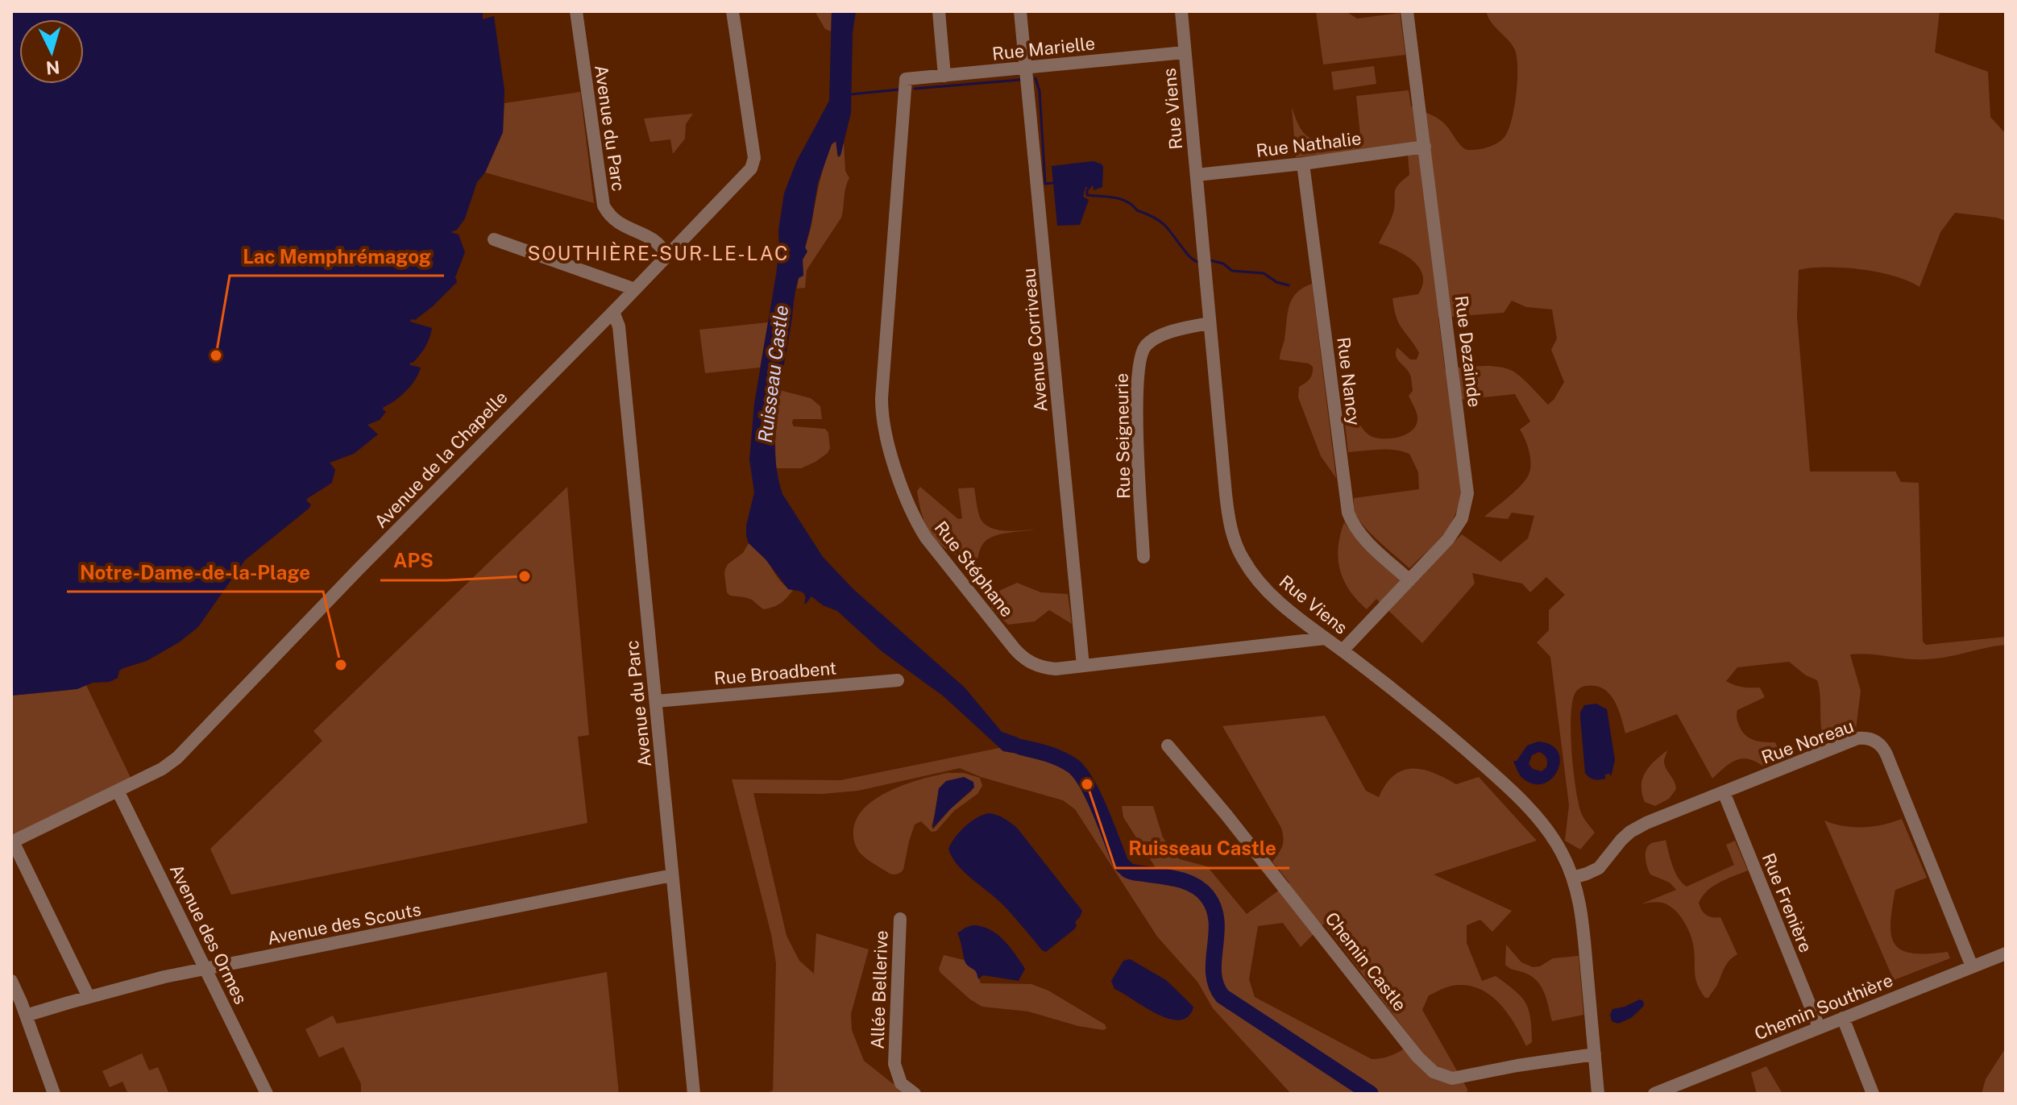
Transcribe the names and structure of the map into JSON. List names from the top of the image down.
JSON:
{
  "streets": {
    "street": [
      "Rue Marielle",
      "Rue Viens",
      "Avenue du Parc",
      "Rue Nathalie",
      "Avenue Corriveau",
      "Rue Dezainde",
      "Rue Nancy",
      "Rue Seigneurie",
      "Avenue de la Chapelle",
      "Rue Stéphane",
      "Rue Broadbent",
      "Rue Noreau",
      "Rue Frenière",
      "Avenue des Scouts",
      "Avenue des Ormes",
      "Chemin Castle",
      "Allée Bellerive",
      "Chemin Southière"
    ]
  },
  "crossings": [
    ["Rue Marielle", "Rue Viens"],
    ["Rue Marielle", "Avenue Corriveau"],
    ["Rue Marielle", "Rue Stéphane"],
    ["Rue Viens", "Rue Nathalie"],
    ["Rue Viens", "Rue Dezainde"],
    ["Rue Viens", "Rue Seigneurie"],
    ["Rue Viens", "Rue Stéphane"],
    ["Rue Viens", "Rue Noreau"],
    ["Rue Viens", "Chemin Castle"],
    ["Avenue du Parc", "Avenue de la Chapelle"],
    ["Avenue du Parc", "Rue Broadbent"],
    ["Avenue du Parc", "Avenue des Scouts"],
    ["Rue Nathalie", "Rue Dezainde"],
    ["Rue Nathalie", "Rue Nancy"],
    ["Avenue Corriveau", "Rue Stéphane"],
    ["Rue Dezainde", "Rue Nancy"],
    ["Avenue de la Chapelle", "Avenue des Ormes"],
    ["Rue Noreau", "Rue Frenière"],
    ["Rue Noreau", "Chemin Southière"],
    ["Rue Frenière", "Chemin Southière"],
    ["Avenue des Scouts", "Avenue des Ormes"]
  ],
  "districts": ["SOUTHIÈRE-SUR-LE-LAC"],
  "water": ["Ruisseau Castle"],
  "places": [
    "Lac Memphrémagog",
    "APS",
    "Notre-Dame-de-la-Plage",
    "Ruisseau Castle"
  ],
  "north": "bottom"
}
